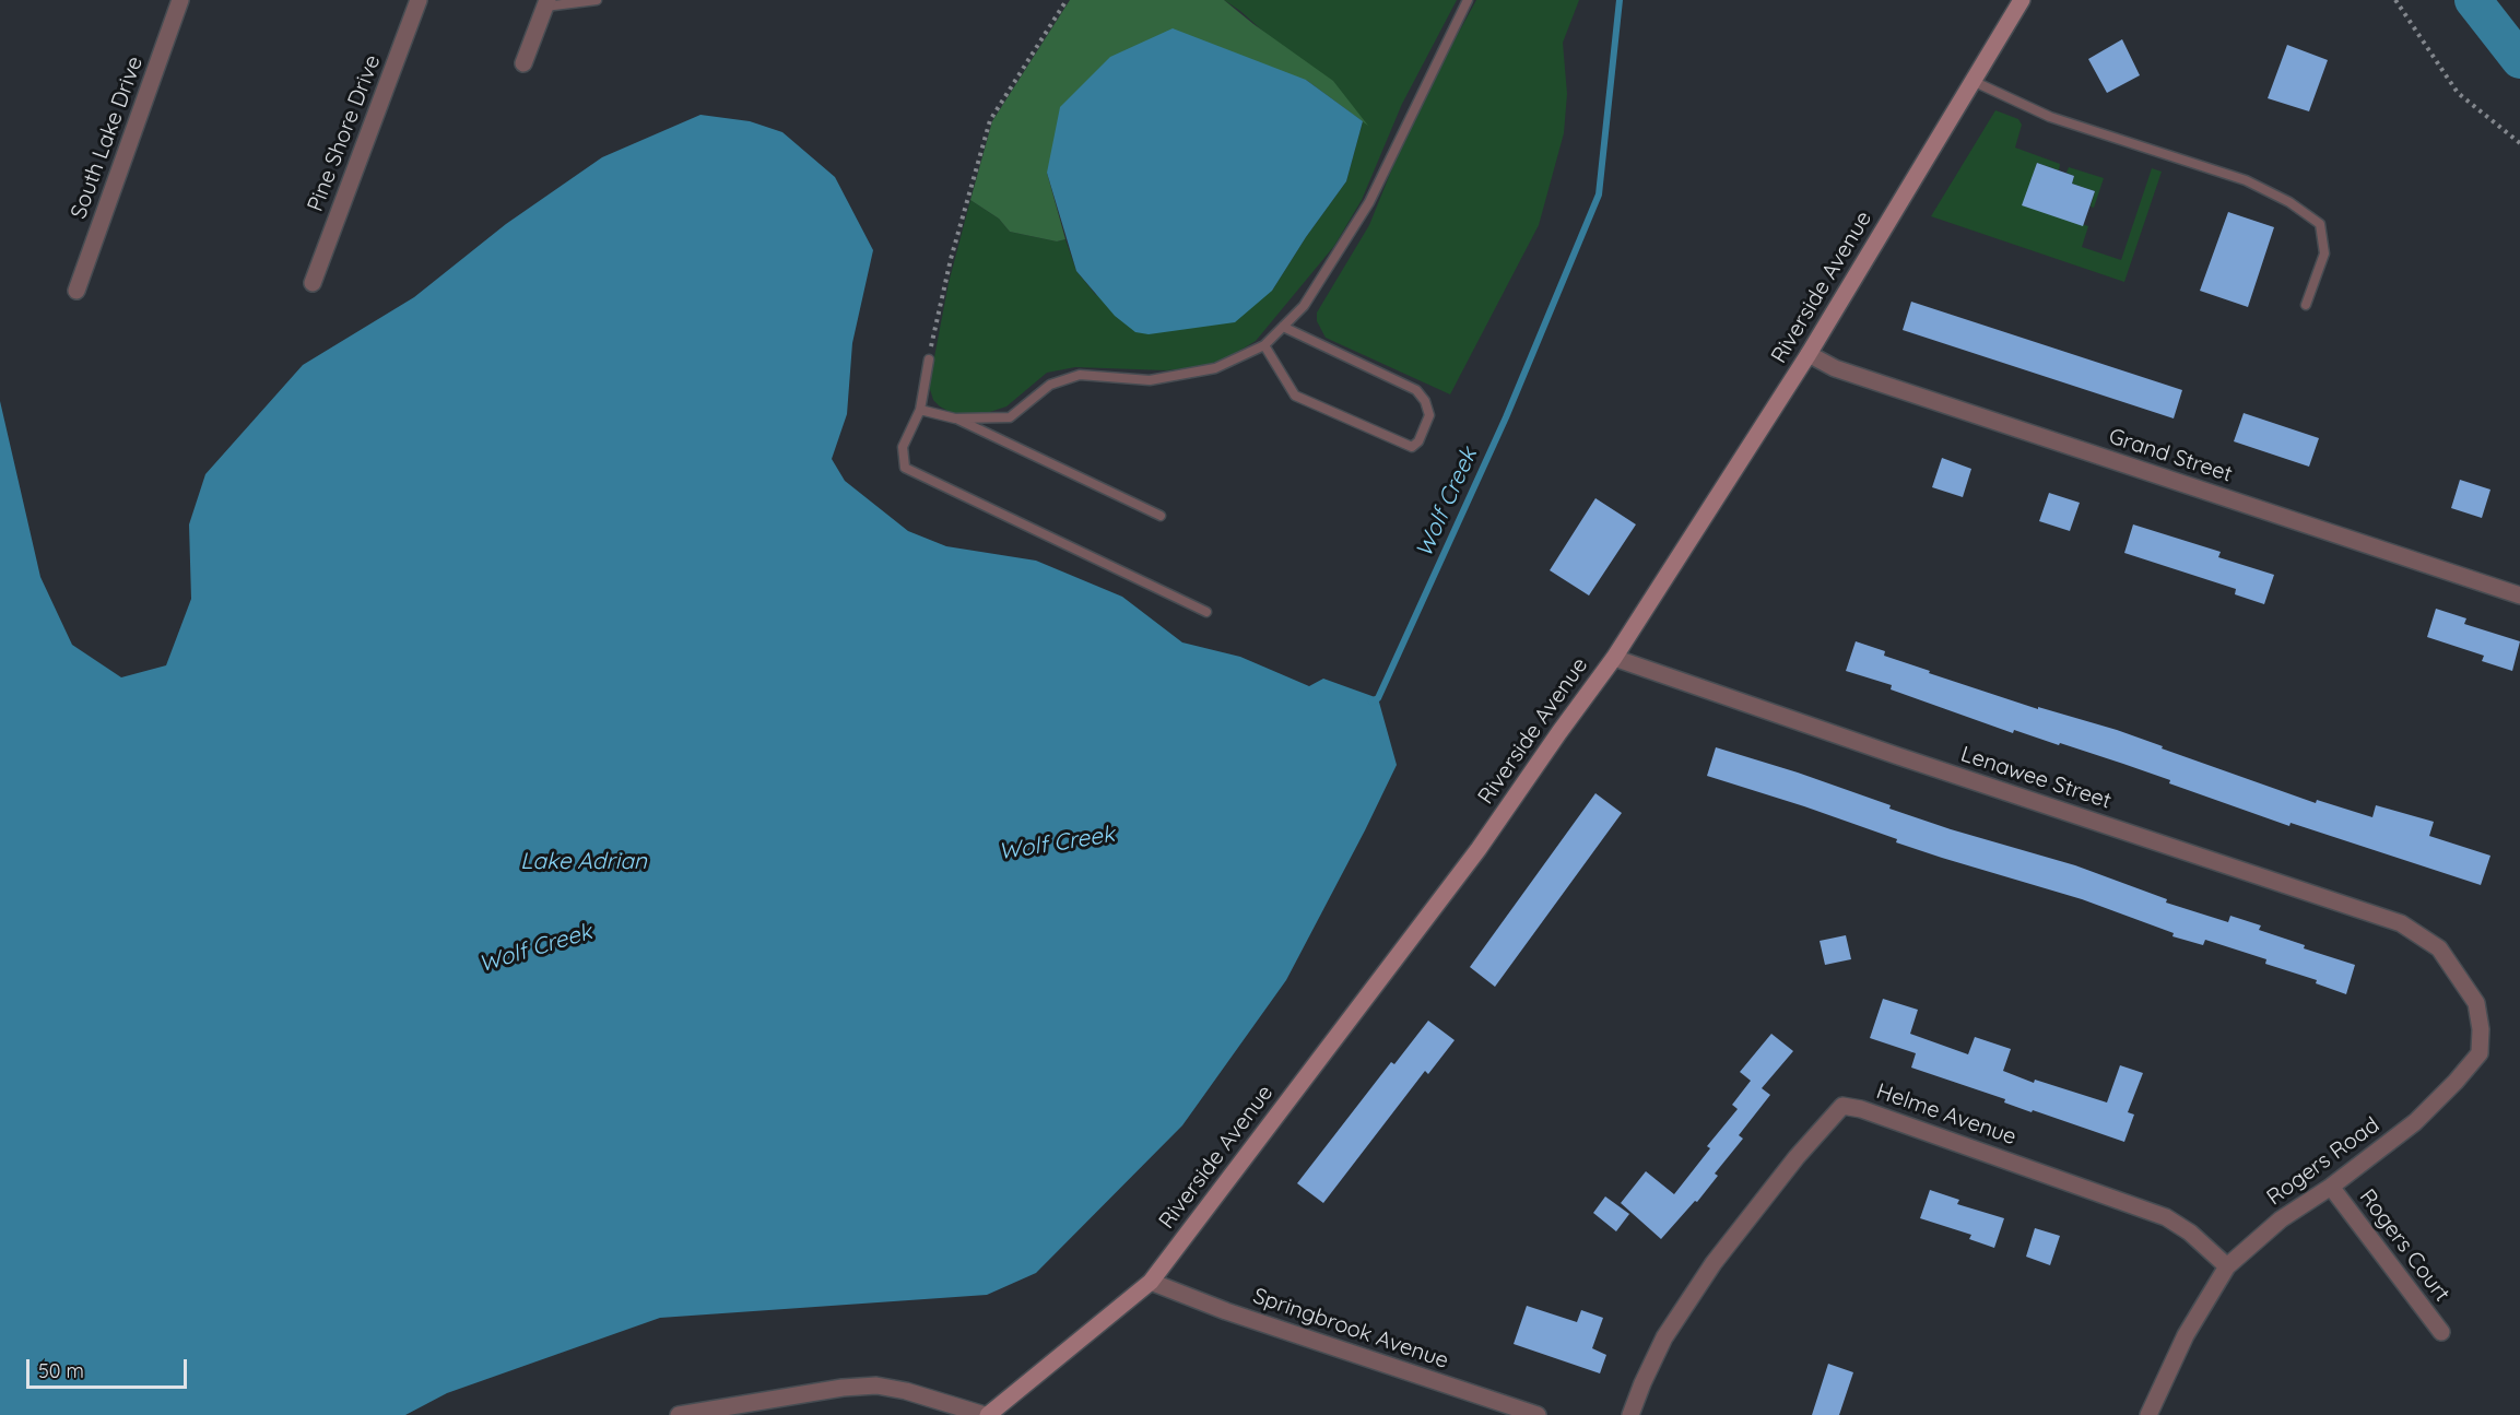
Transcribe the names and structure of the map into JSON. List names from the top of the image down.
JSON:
{
  "streets": {
    "street": [
      "Pine Shore Drive",
      "South Lake Drive",
      "Riverside Avenue",
      "Grand Street",
      "Lenawee Street",
      "Helme Avenue",
      "Rogers Road",
      "Rogers Court",
      "Springbrook Avenue"
    ]
  },
  "crossings": [
    ["Riverside Avenue", "Grand Street"],
    ["Riverside Avenue", "Lenawee Street"],
    ["Riverside Avenue", "Springbrook Avenue"],
    ["Lenawee Street", "Rogers Road"],
    ["Helme Avenue", "Rogers Road"],
    ["Rogers Road", "Rogers Court"]
  ],
  "water": ["Wolf Creek", "Lake Adrian"],
  "scale_bar": "50 m"
}
